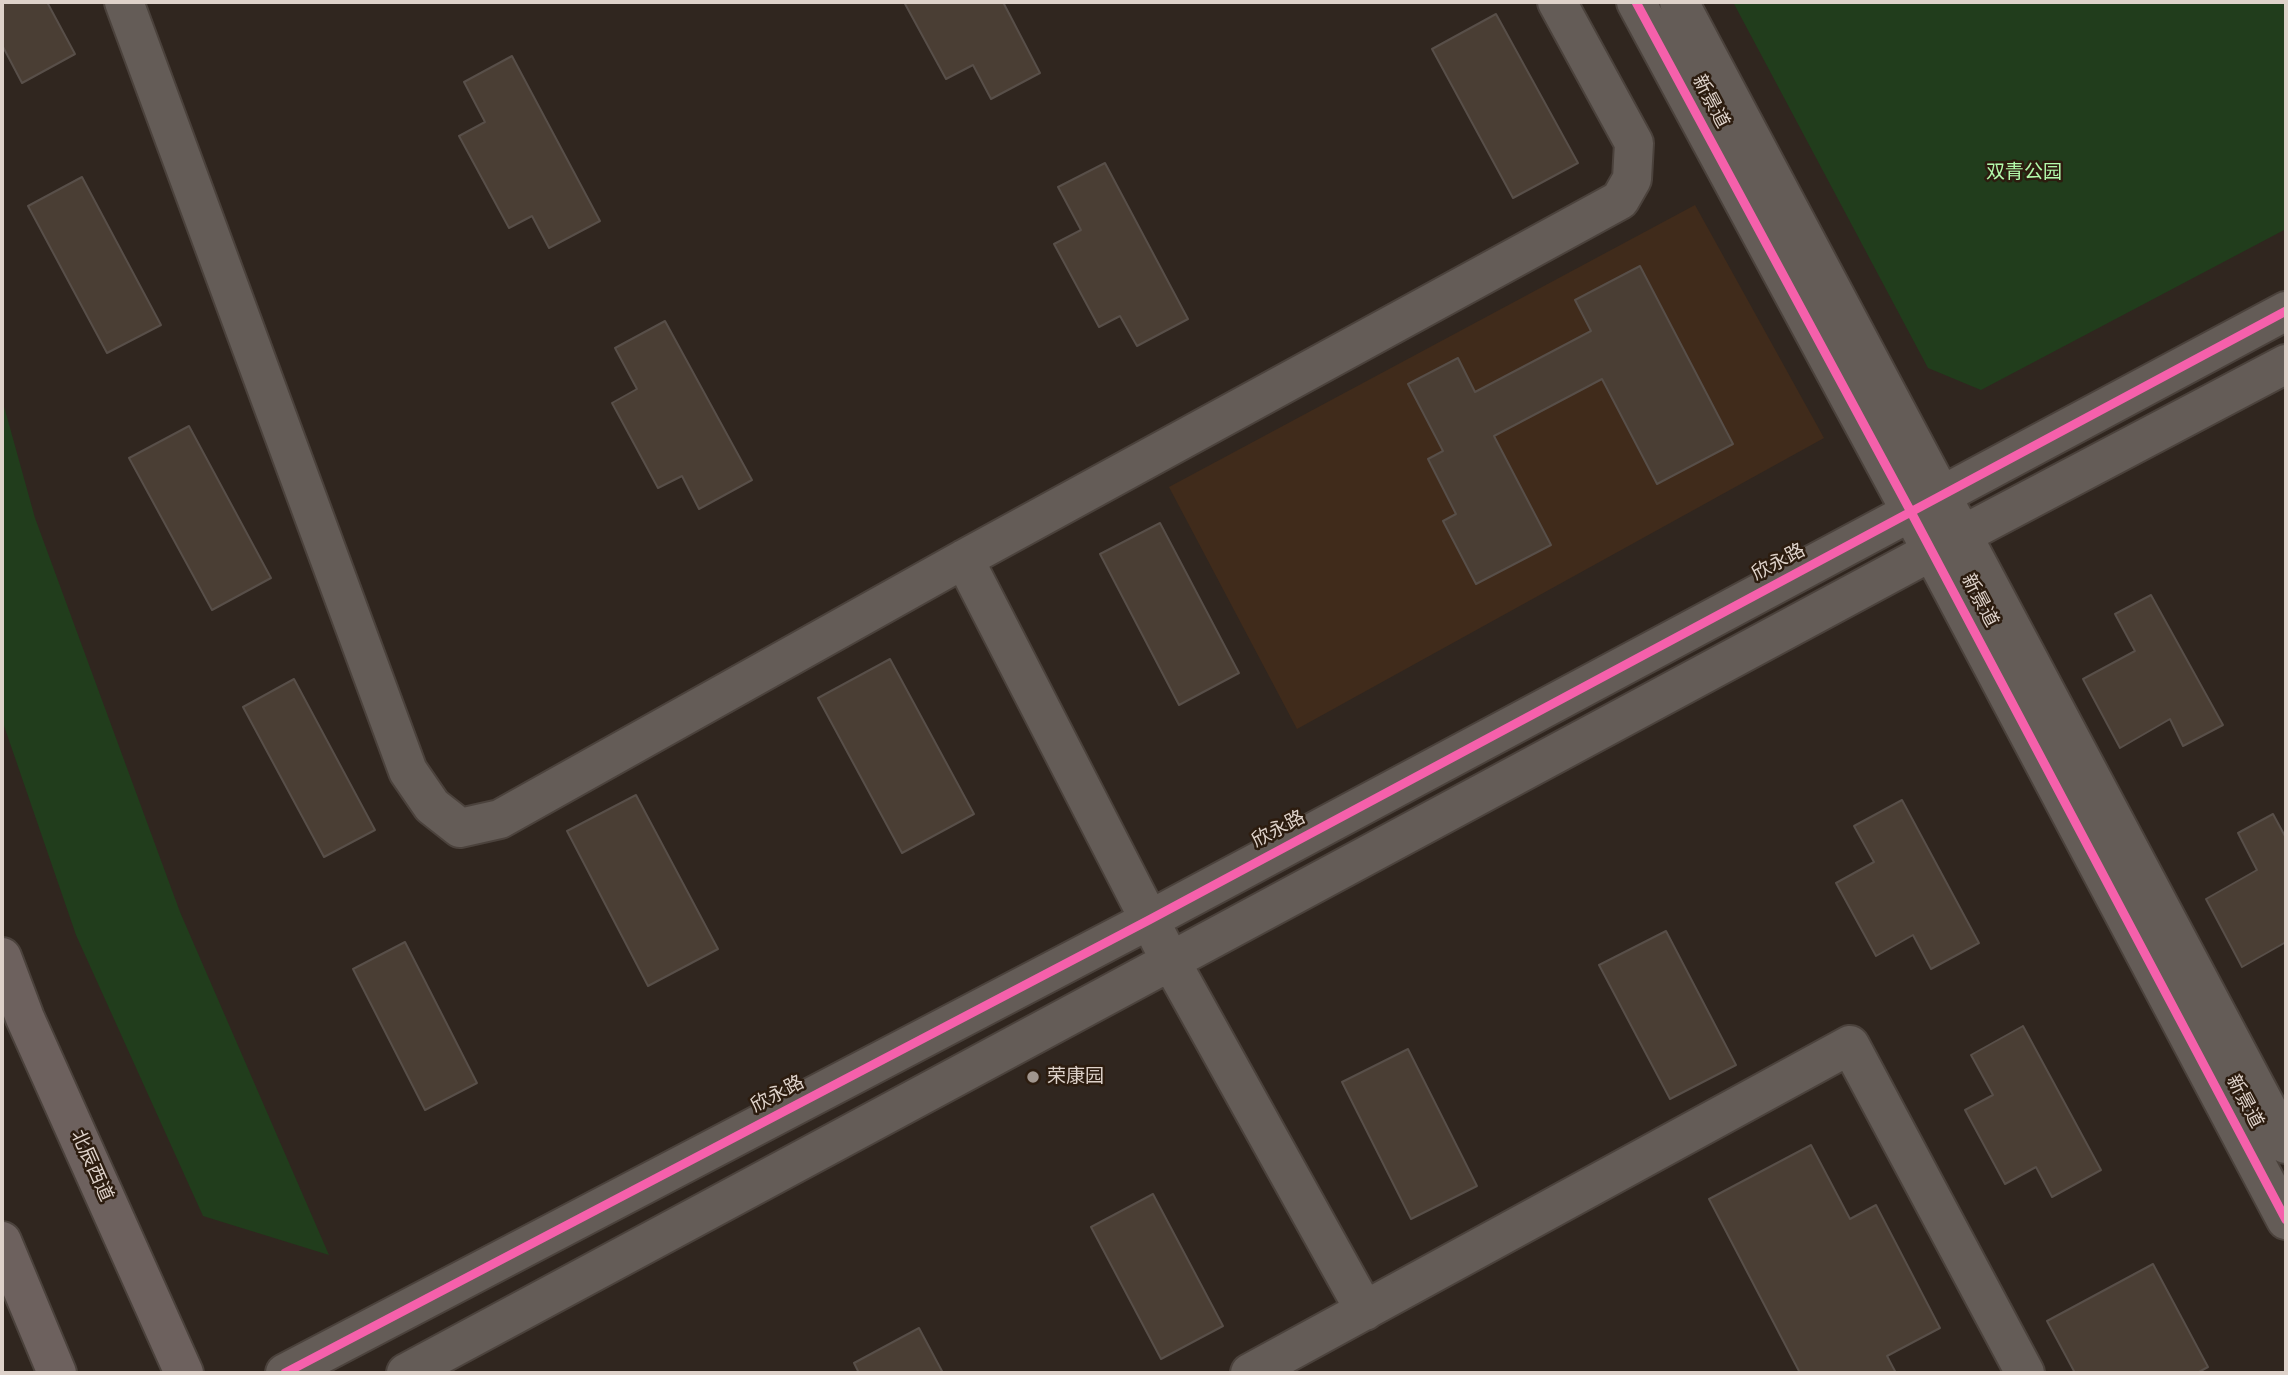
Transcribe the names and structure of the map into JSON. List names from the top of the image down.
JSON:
{
  "streets": {
    "main road": ["北辰西道"],
    "street": ["新景道", "欣永路"]
  },
  "crossings": [
    ["新景道", "欣永路"]
  ],
  "parks": ["双青公园"],
  "places": ["荣康园"]
}
